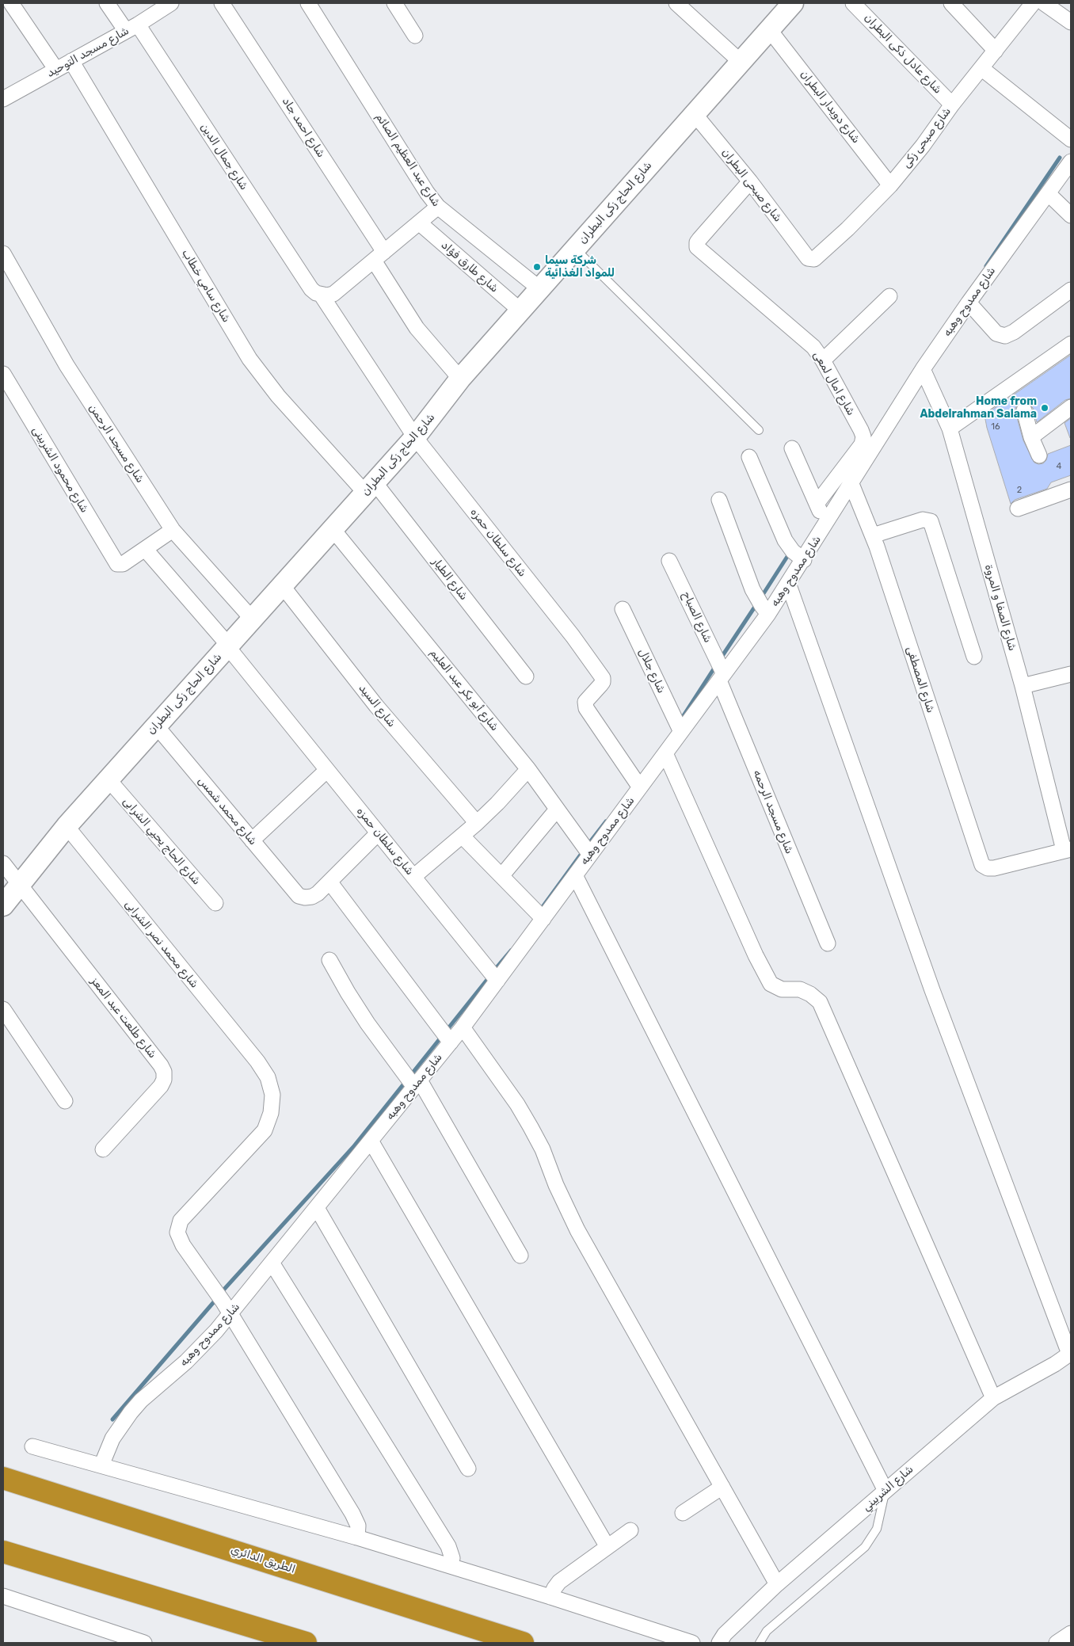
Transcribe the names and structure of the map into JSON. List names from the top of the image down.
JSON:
{
  "streets": {
    "highway": ["الطريق الدائري"],
    "street": [
      "شارع مسجد التوحيد",
      "شارع عادل ذكى البطران",
      "شارع دويدار البطران",
      "شارع احمد جاد",
      "شارع صبحى زكى",
      "شارع جمال الدين",
      "شارع عبد العظيم الصائم",
      "شارع صبحى البطران",
      "شارع الحاج زكى البطران",
      "شارع طارق فؤاد",
      "شارع سامي خطاب",
      "شارع ممدوح وهبه",
      "شارع امال لمعى",
      "شارع مسجد الرحمن",
      "شارع محمود الشربينى",
      "شارع سلطان حمزه",
      "شارع الطيار",
      "شارع الصفا و المروة",
      "شارع الصباح",
      "شارع جلال",
      "شارع المصطفى",
      "شارع أبو بكر عبد العليم",
      "شارع السيد",
      "شارع محمد شمس",
      "شارع مسجد الرحمه",
      "شارع الحاج يحيي الشرابى",
      "شارع محمد نصر الشرابى",
      "شارع طلعت عبد المعز",
      "شارع الشربيني"
    ]
  },
  "crossings": [
    ["شارع مسجد التوحيد", "شارع جمال الدين"],
    ["شارع مسجد التوحيد", "شارع سامي خطاب"],
    ["شارع عادل ذكى البطران", "شارع صبحى زكى"],
    ["شارع دويدار البطران", "شارع صبحى زكى"],
    ["شارع دويدار البطران", "شارع الحاج زكى البطران"],
    ["شارع احمد جاد", "شارع الحاج زكى البطران"],
    ["شارع صبحى زكى", "شارع صبحى البطران"],
    ["شارع جمال الدين", "شارع سلطان حمزه"],
    ["شارع عبد العظيم الصائم", "شارع الحاج زكى البطران"],
    ["شارع صبحى البطران", "شارع الحاج زكى البطران"],
    ["شارع صبحى البطران", "شارع امال لمعى"],
    ["شارع الحاج زكى البطران", "شارع طارق فؤاد"],
    ["شارع الحاج زكى البطران", "شارع سامي خطاب"],
    ["شارع الحاج زكى البطران", "شارع مسجد الرحمن"],
    ["شارع الحاج زكى البطران", "شارع سلطان حمزه"],
    ["شارع الحاج زكى البطران", "شارع الطيار"],
    ["شارع الحاج زكى البطران", "شارع أبو بكر عبد العليم"],
    ["شارع الحاج زكى البطران", "شارع السيد"],
    ["شارع الحاج زكى البطران", "شارع محمد شمس"],
    ["شارع الحاج زكى البطران", "شارع الحاج يحيي الشرابى"],
    ["شارع الحاج زكى البطران", "شارع محمد نصر الشرابى"],
    ["شارع الحاج زكى البطران", "شارع طلعت عبد المعز"],
    ["شارع سامي خطاب", "شارع الطيار"],
    ["شارع ممدوح وهبه", "شارع سلطان حمزه"],
    ["شارع ممدوح وهبه", "شارع الصفا و المروة"],
    ["شارع ممدوح وهبه", "شارع الصباح"],
    ["شارع ممدوح وهبه", "شارع جلال"],
    ["شارع ممدوح وهبه", "شارع المصطفى"],
    ["شارع ممدوح وهبه", "شارع أبو بكر عبد العليم"],
    ["شارع ممدوح وهبه", "شارع مسجد الرحمه"],
    ["شارع ممدوح وهبه", "شارع محمد نصر الشرابى"],
    ["شارع محمود الشربينى", "شارع سلطان حمزه"],
    ["شارع الصفا و المروة", "شارع المصطفى"],
    ["شارع الصباح", "شارع مسجد الرحمه"]
  ],
  "places": ["شركة سيما للمواد الغذائية", "Home from Abdelrahman Salama"],
  "house_numbers": ["16", "4", "2"]
}
